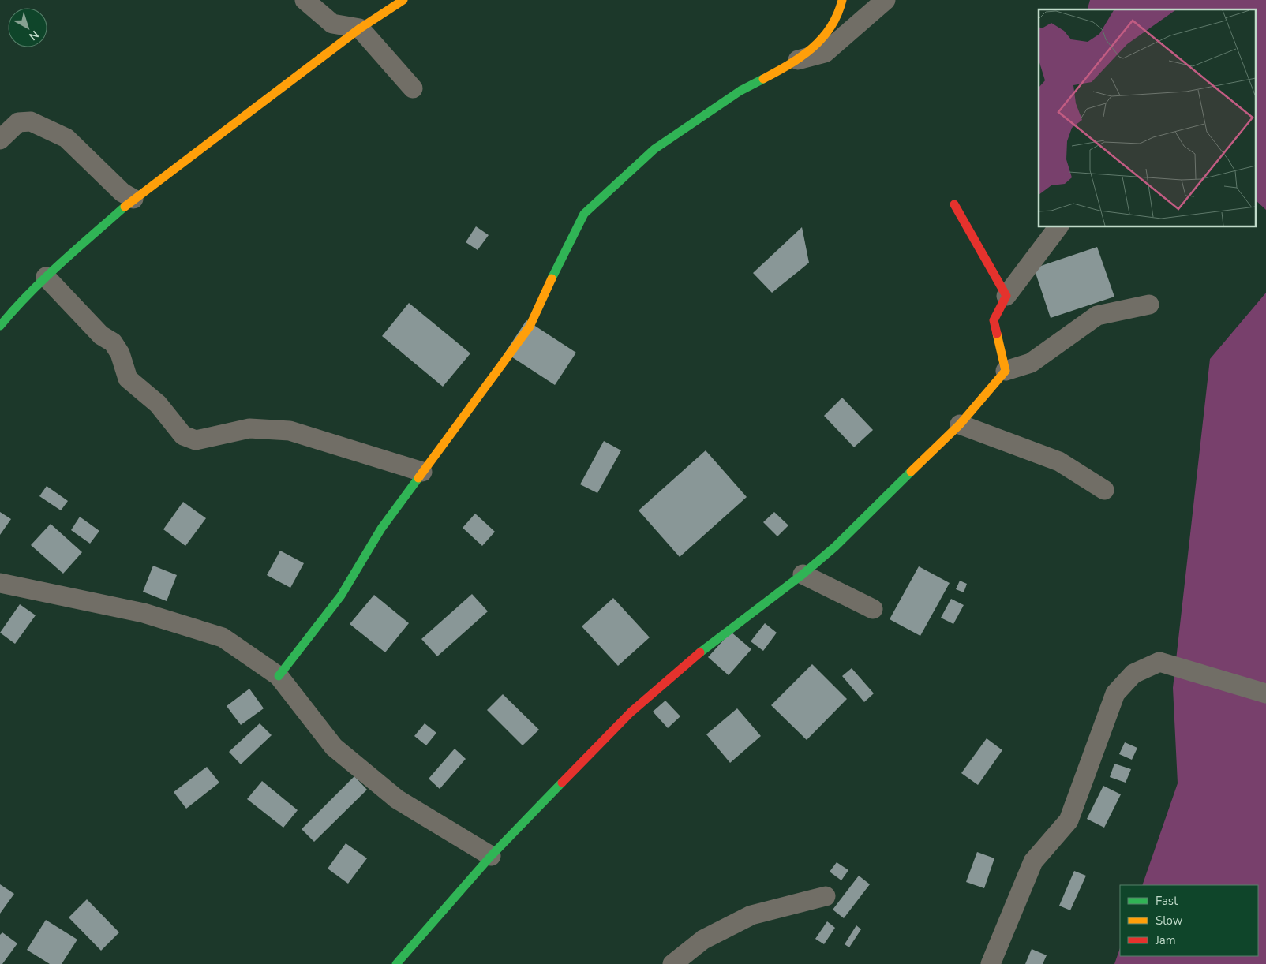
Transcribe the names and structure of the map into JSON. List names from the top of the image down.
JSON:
{
  "legend": ["Fast", "Slow", "Jam"],
  "north": "bottom right"
}
